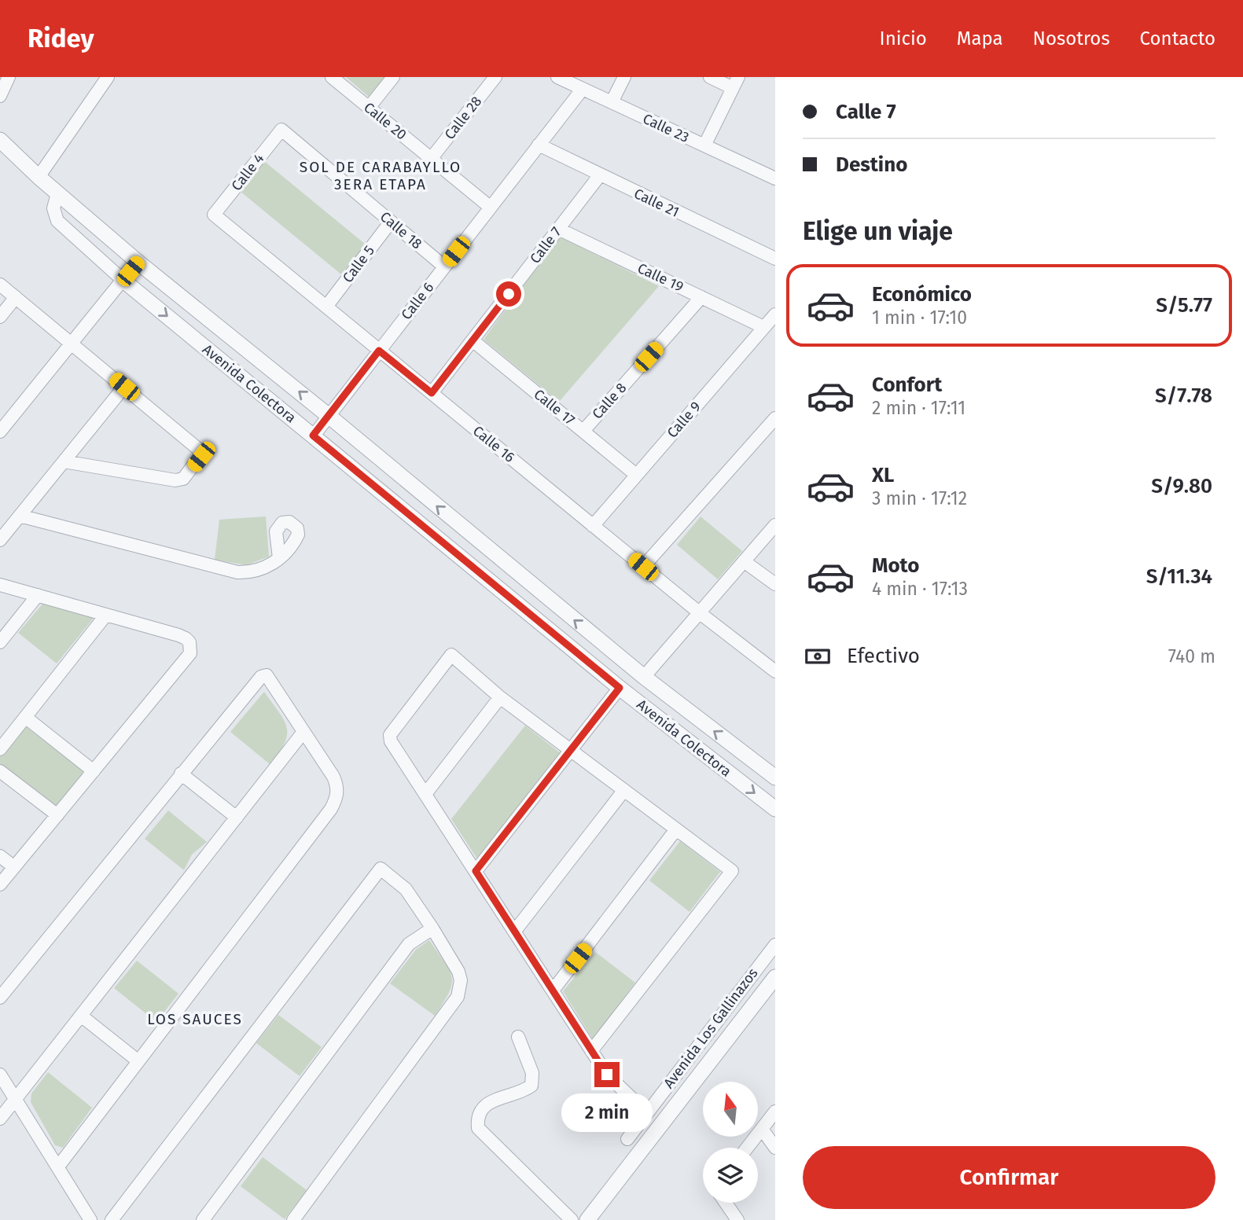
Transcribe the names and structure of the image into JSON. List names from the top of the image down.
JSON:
{
  "streets": {
    "street": [
      "Calle 28",
      "Calle 20",
      "Calle 23",
      "Calle 4",
      "Calle 21",
      "Calle 18",
      "Calle 7",
      "Calle 5",
      "Calle 19",
      "Calle 6",
      "Avenida Colectora",
      "Calle 8",
      "Calle 17",
      "Calle 9",
      "Calle 16",
      "Avenida Los Gallinazos"
    ]
  },
  "crossings": [
    ["Calle 28", "Calle 20"],
    ["Calle 20", "Calle 6"],
    ["Calle 23", "Calle 6"],
    ["Calle 4", "Calle 18"],
    ["Calle 4", "Calle 16"],
    ["Calle 21", "Calle 7"],
    ["Calle 21", "Calle 6"],
    ["Calle 18", "Calle 5"],
    ["Calle 18", "Calle 6"],
    ["Calle 7", "Calle 19"],
    ["Calle 7", "Calle 17"],
    ["Calle 7", "Calle 16"],
    ["Calle 5", "Calle 16"],
    ["Calle 19", "Calle 8"],
    ["Calle 19", "Calle 9"],
    ["Calle 6", "Avenida Colectora"],
    ["Calle 6", "Calle 16"],
    ["Calle 8", "Calle 17"],
    ["Calle 17", "Calle 9"],
    ["Calle 9", "Calle 16"]
  ],
  "districts": ["SOL DE CARABAYLLO 3ERA ETAPA", "LOS SAUCES"],
  "north": "top",
  "page": {
    "header": "Ridey",
    "nav": [
      "Inicio",
      "Mapa",
      "Nosotros",
      "Contacto"
    ],
    "banner": ["Calle 7", "Destino"],
    "heading": "Elige un viaje",
    "list": [
      {
        "name": "Económico",
        "note": "1 min · 17:10",
        "value": "S/5.77"
      },
      {
        "name": "Confort",
        "note": "2 min · 17:11",
        "value": "S/7.78"
      },
      {
        "name": "XL",
        "note": "3 min · 17:12",
        "value": "S/9.80"
      },
      {
        "name": "Moto",
        "note": "4 min · 17:13",
        "value": "S/11.34"
      }
    ],
    "pay": ["Efectivo", "740 m"],
    "bubble": "2 min",
    "buttons": "Confirmar"
  }
}
